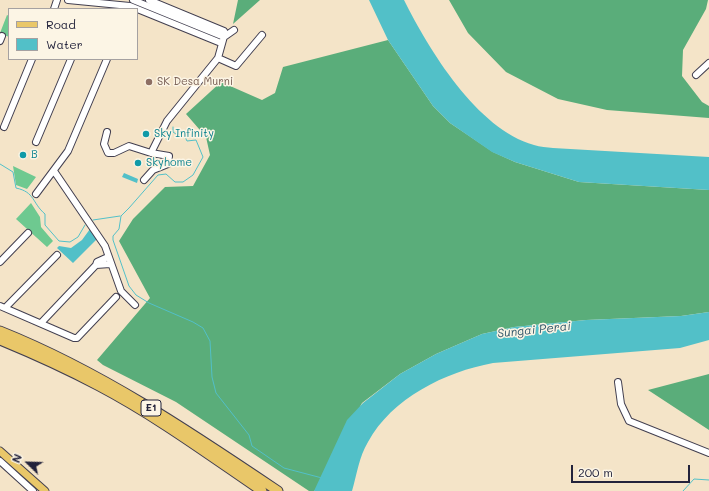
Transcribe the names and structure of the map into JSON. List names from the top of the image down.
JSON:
{
  "streets": {
    "highway": ["E1"]
  },
  "water": ["Sungai Perai"],
  "places": [
    "SK Desa Murni",
    "Sky Infinity",
    "B",
    "Skyhome"
  ],
  "legend": ["Road", "Water"],
  "scale_bar": "200 m",
  "north": "top left"
}
